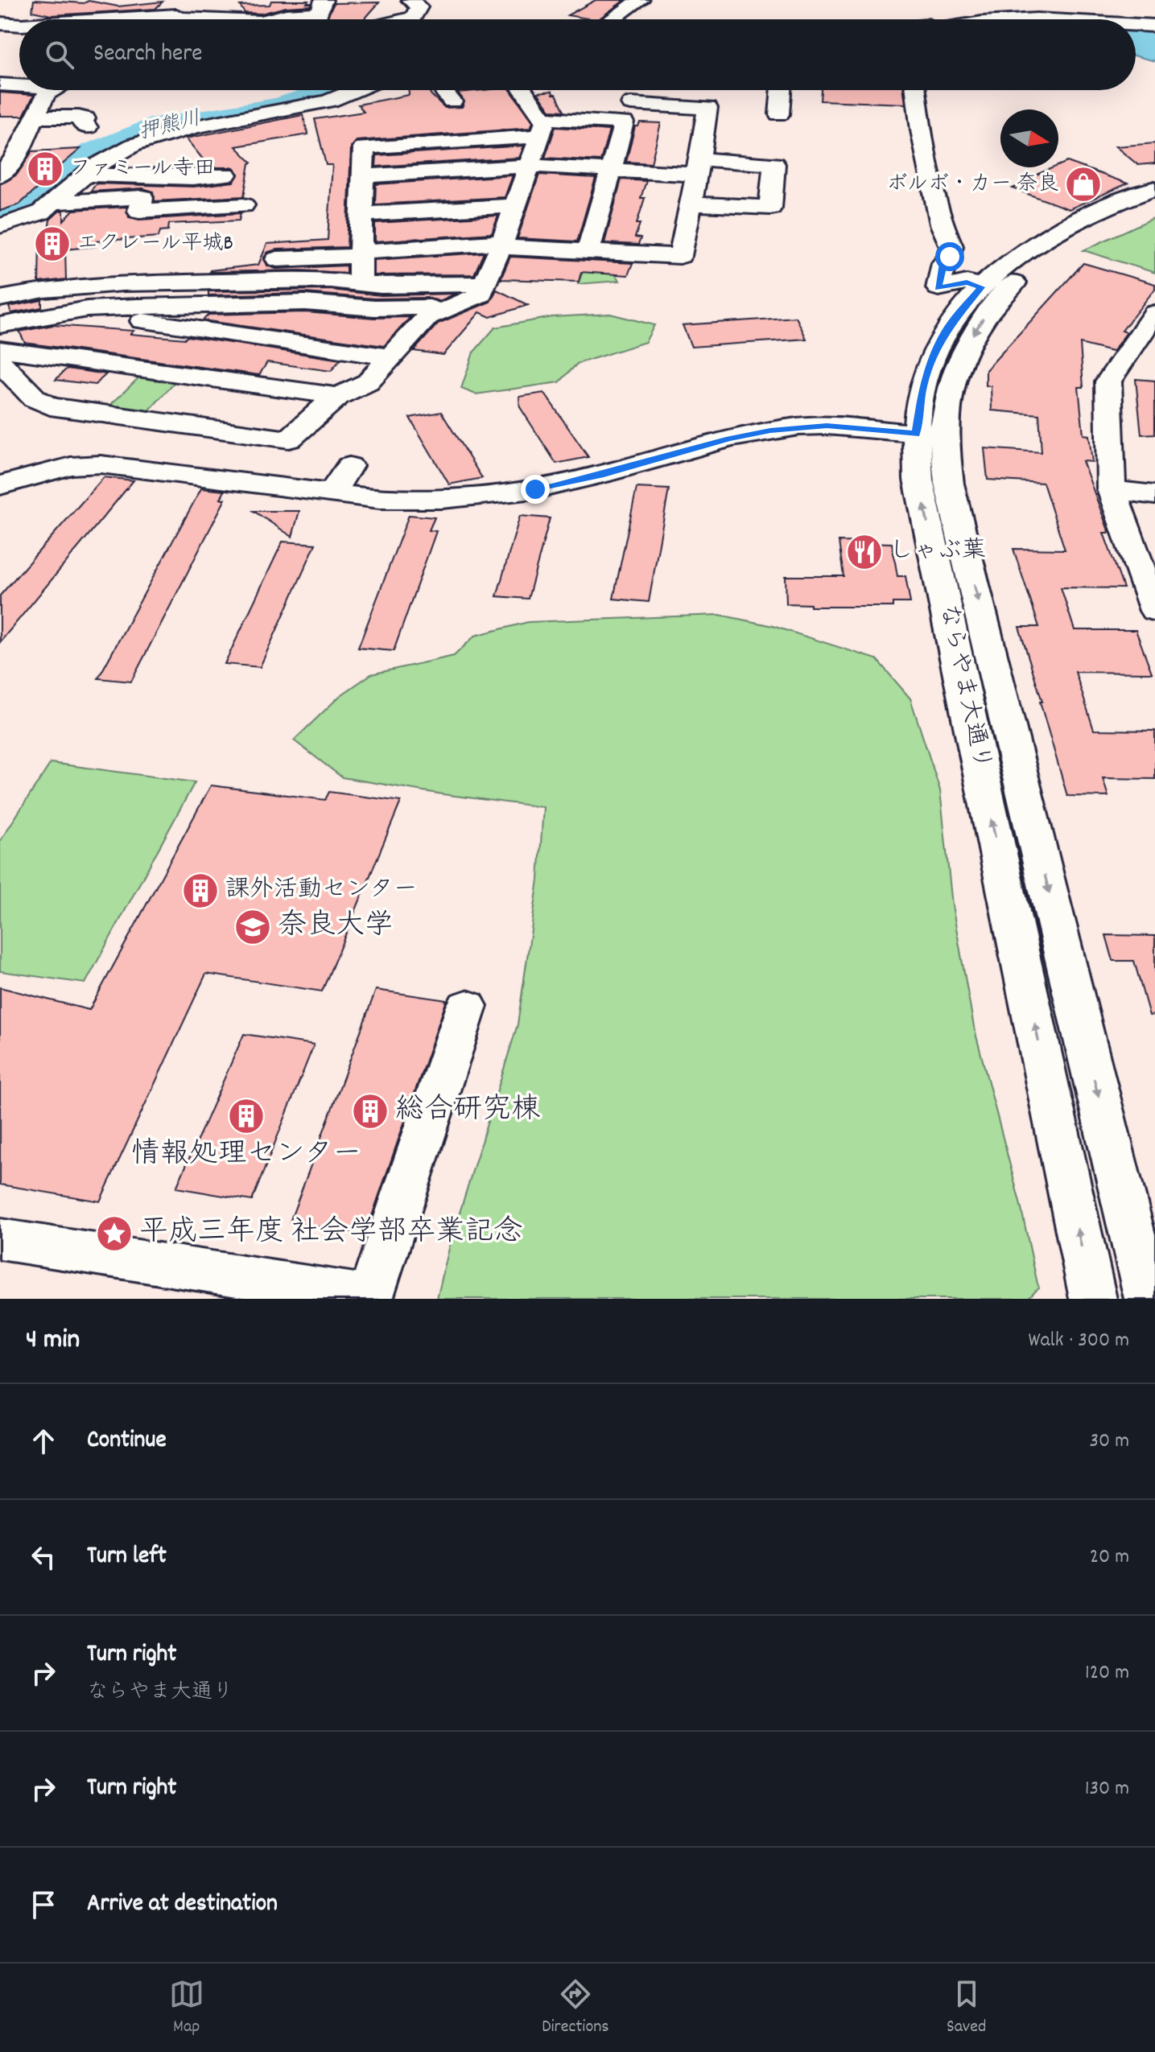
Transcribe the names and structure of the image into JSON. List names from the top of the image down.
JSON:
{
  "streets": {
    "street": ["ならやま大通り"]
  },
  "water": ["押熊川"],
  "places": {
    "building": [
      "ファミール寺田",
      "エクレール平城B",
      "課外活動センター",
      "総合研究棟",
      "情報処理センター"
    ],
    "shop": ["ボルボ・カー 奈良"],
    "restaurant": ["しゃぶ葉"],
    "school or university": ["奈良大学"],
    "place": ["平成三年度 社会学部卒業記念"]
  },
  "north": "right",
  "page": {
    "search": "Search here",
    "heading": ["4 min", "Walk · 300 m"],
    "list": [
      ["Continue", "30 m"],
      ["Turn left", "20 m"],
      ["Turn right", "ならやま大通り", "120 m"],
      ["Turn right", "130 m"],
      "Arrive at destination"
    ],
    "nav": ["Map", "Directions", "Saved"]
  }
}
